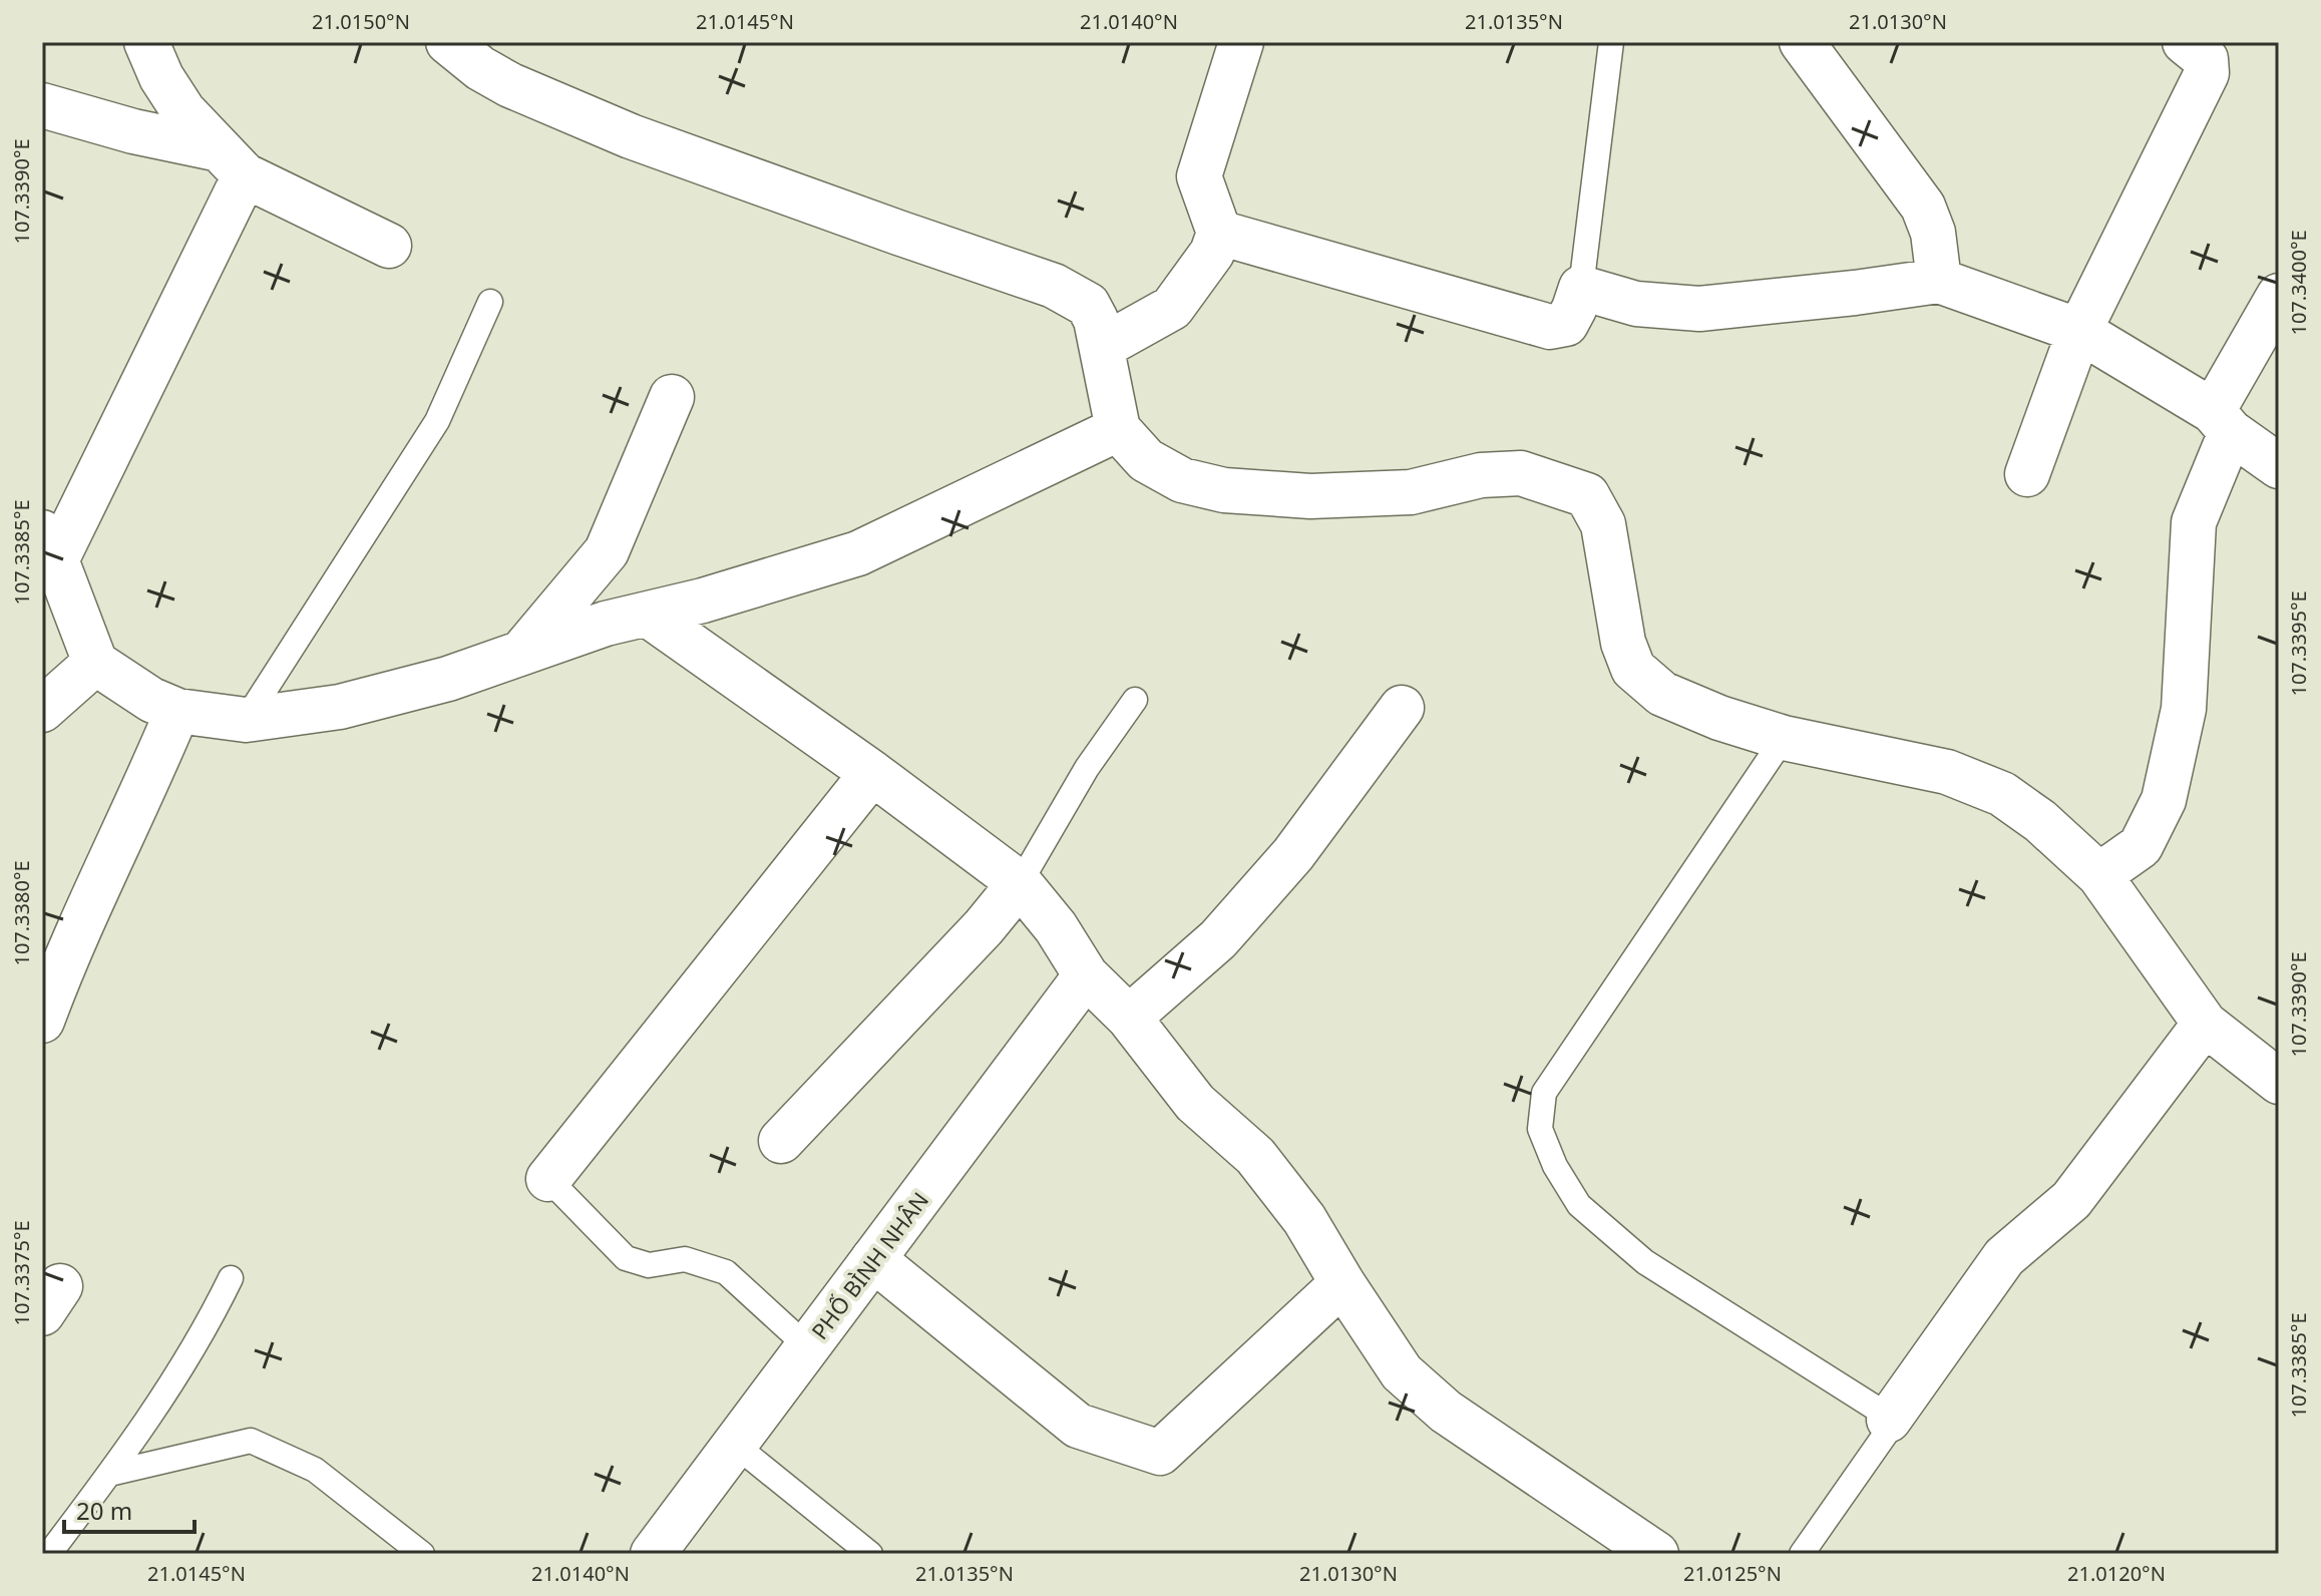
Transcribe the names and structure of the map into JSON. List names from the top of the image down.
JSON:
{
  "streets": {
    "street": ["PHỐ BÌNH NHÂN"]
  },
  "scale_bar": "20 m",
  "coordinates": [
    "21.0150°N",
    "21.0145°N",
    "21.0140°N",
    "21.0135°N",
    "21.0130°N",
    "107.3390°E",
    "107.3400°E",
    "107.3385°E",
    "107.3395°E",
    "107.3380°E",
    "107.3375°E",
    "21.0125°N",
    "21.0120°N"
  ]
}
